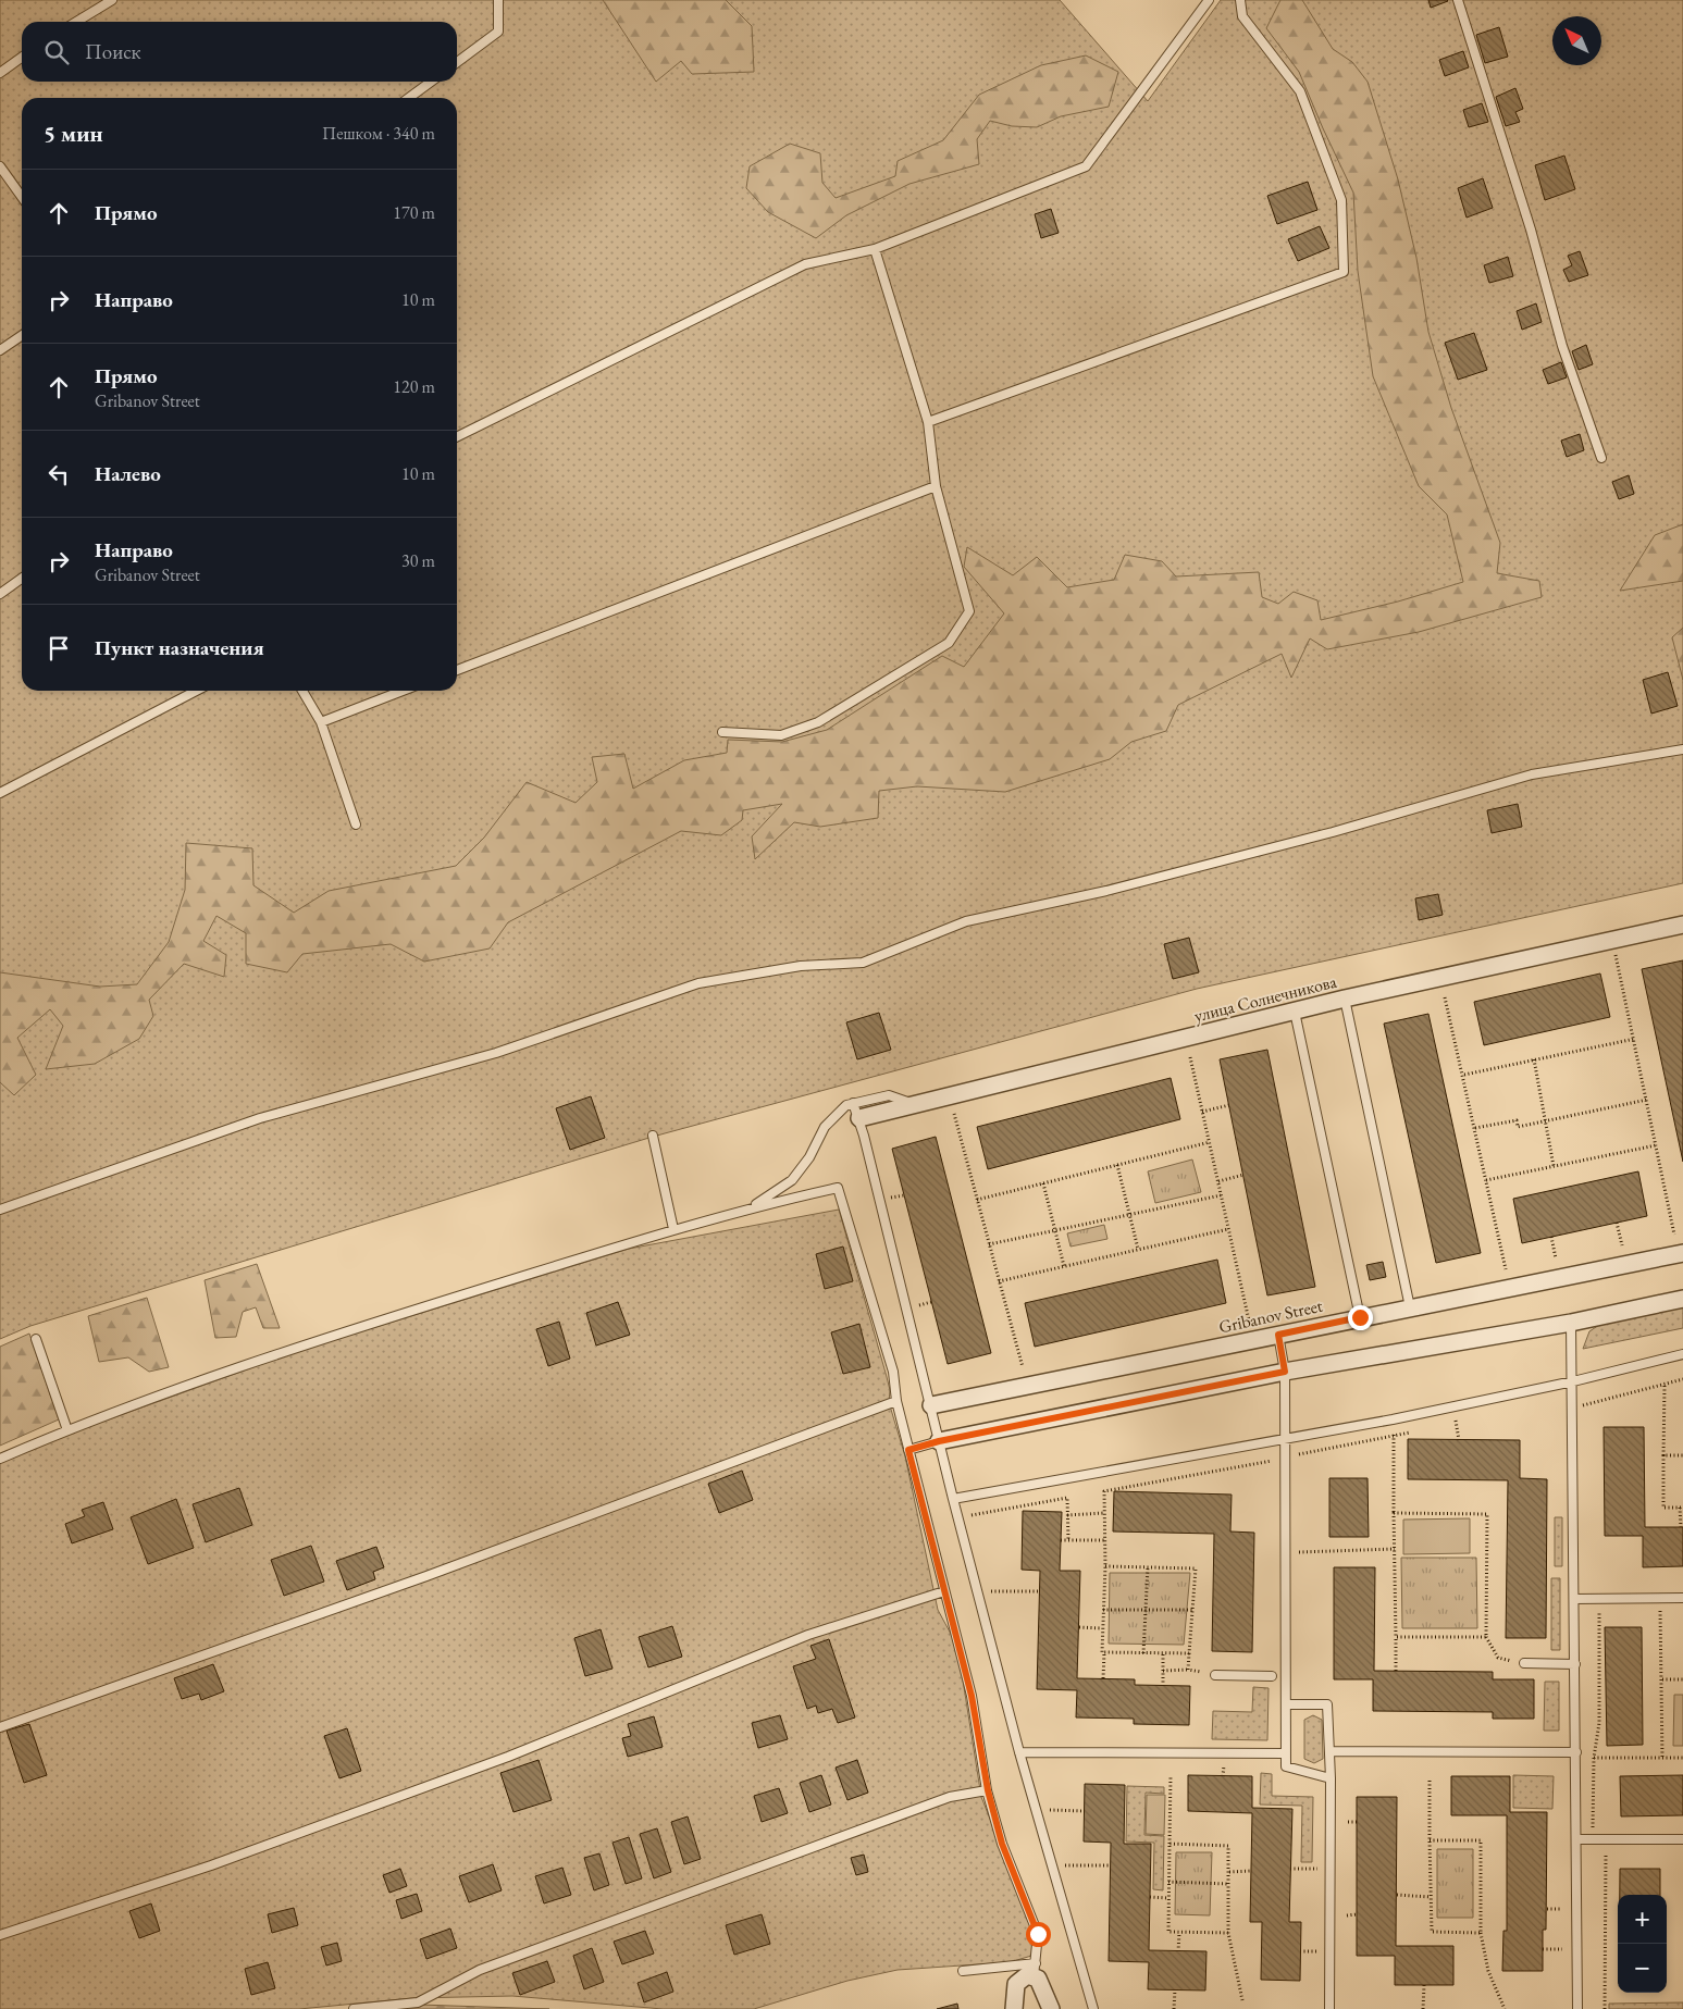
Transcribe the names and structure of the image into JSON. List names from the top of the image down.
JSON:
{
  "streets": {
    "street": ["улица Солнечникова", "Gribanov Street"]
  },
  "north": "top left",
  "page": {
    "search": "Поиск",
    "heading": ["5 мин", "Пешком · 340 m"],
    "list": [
      ["Прямо", "170 m"],
      ["Направо", "10 m"],
      ["Прямо", "Gribanov Street", "120 m"],
      ["Налево", "10 m"],
      ["Направо", "Gribanov Street", "30 m"],
      "Пункт назначения"
    ],
    "map_buttons": ["+", "−"]
  }
}
